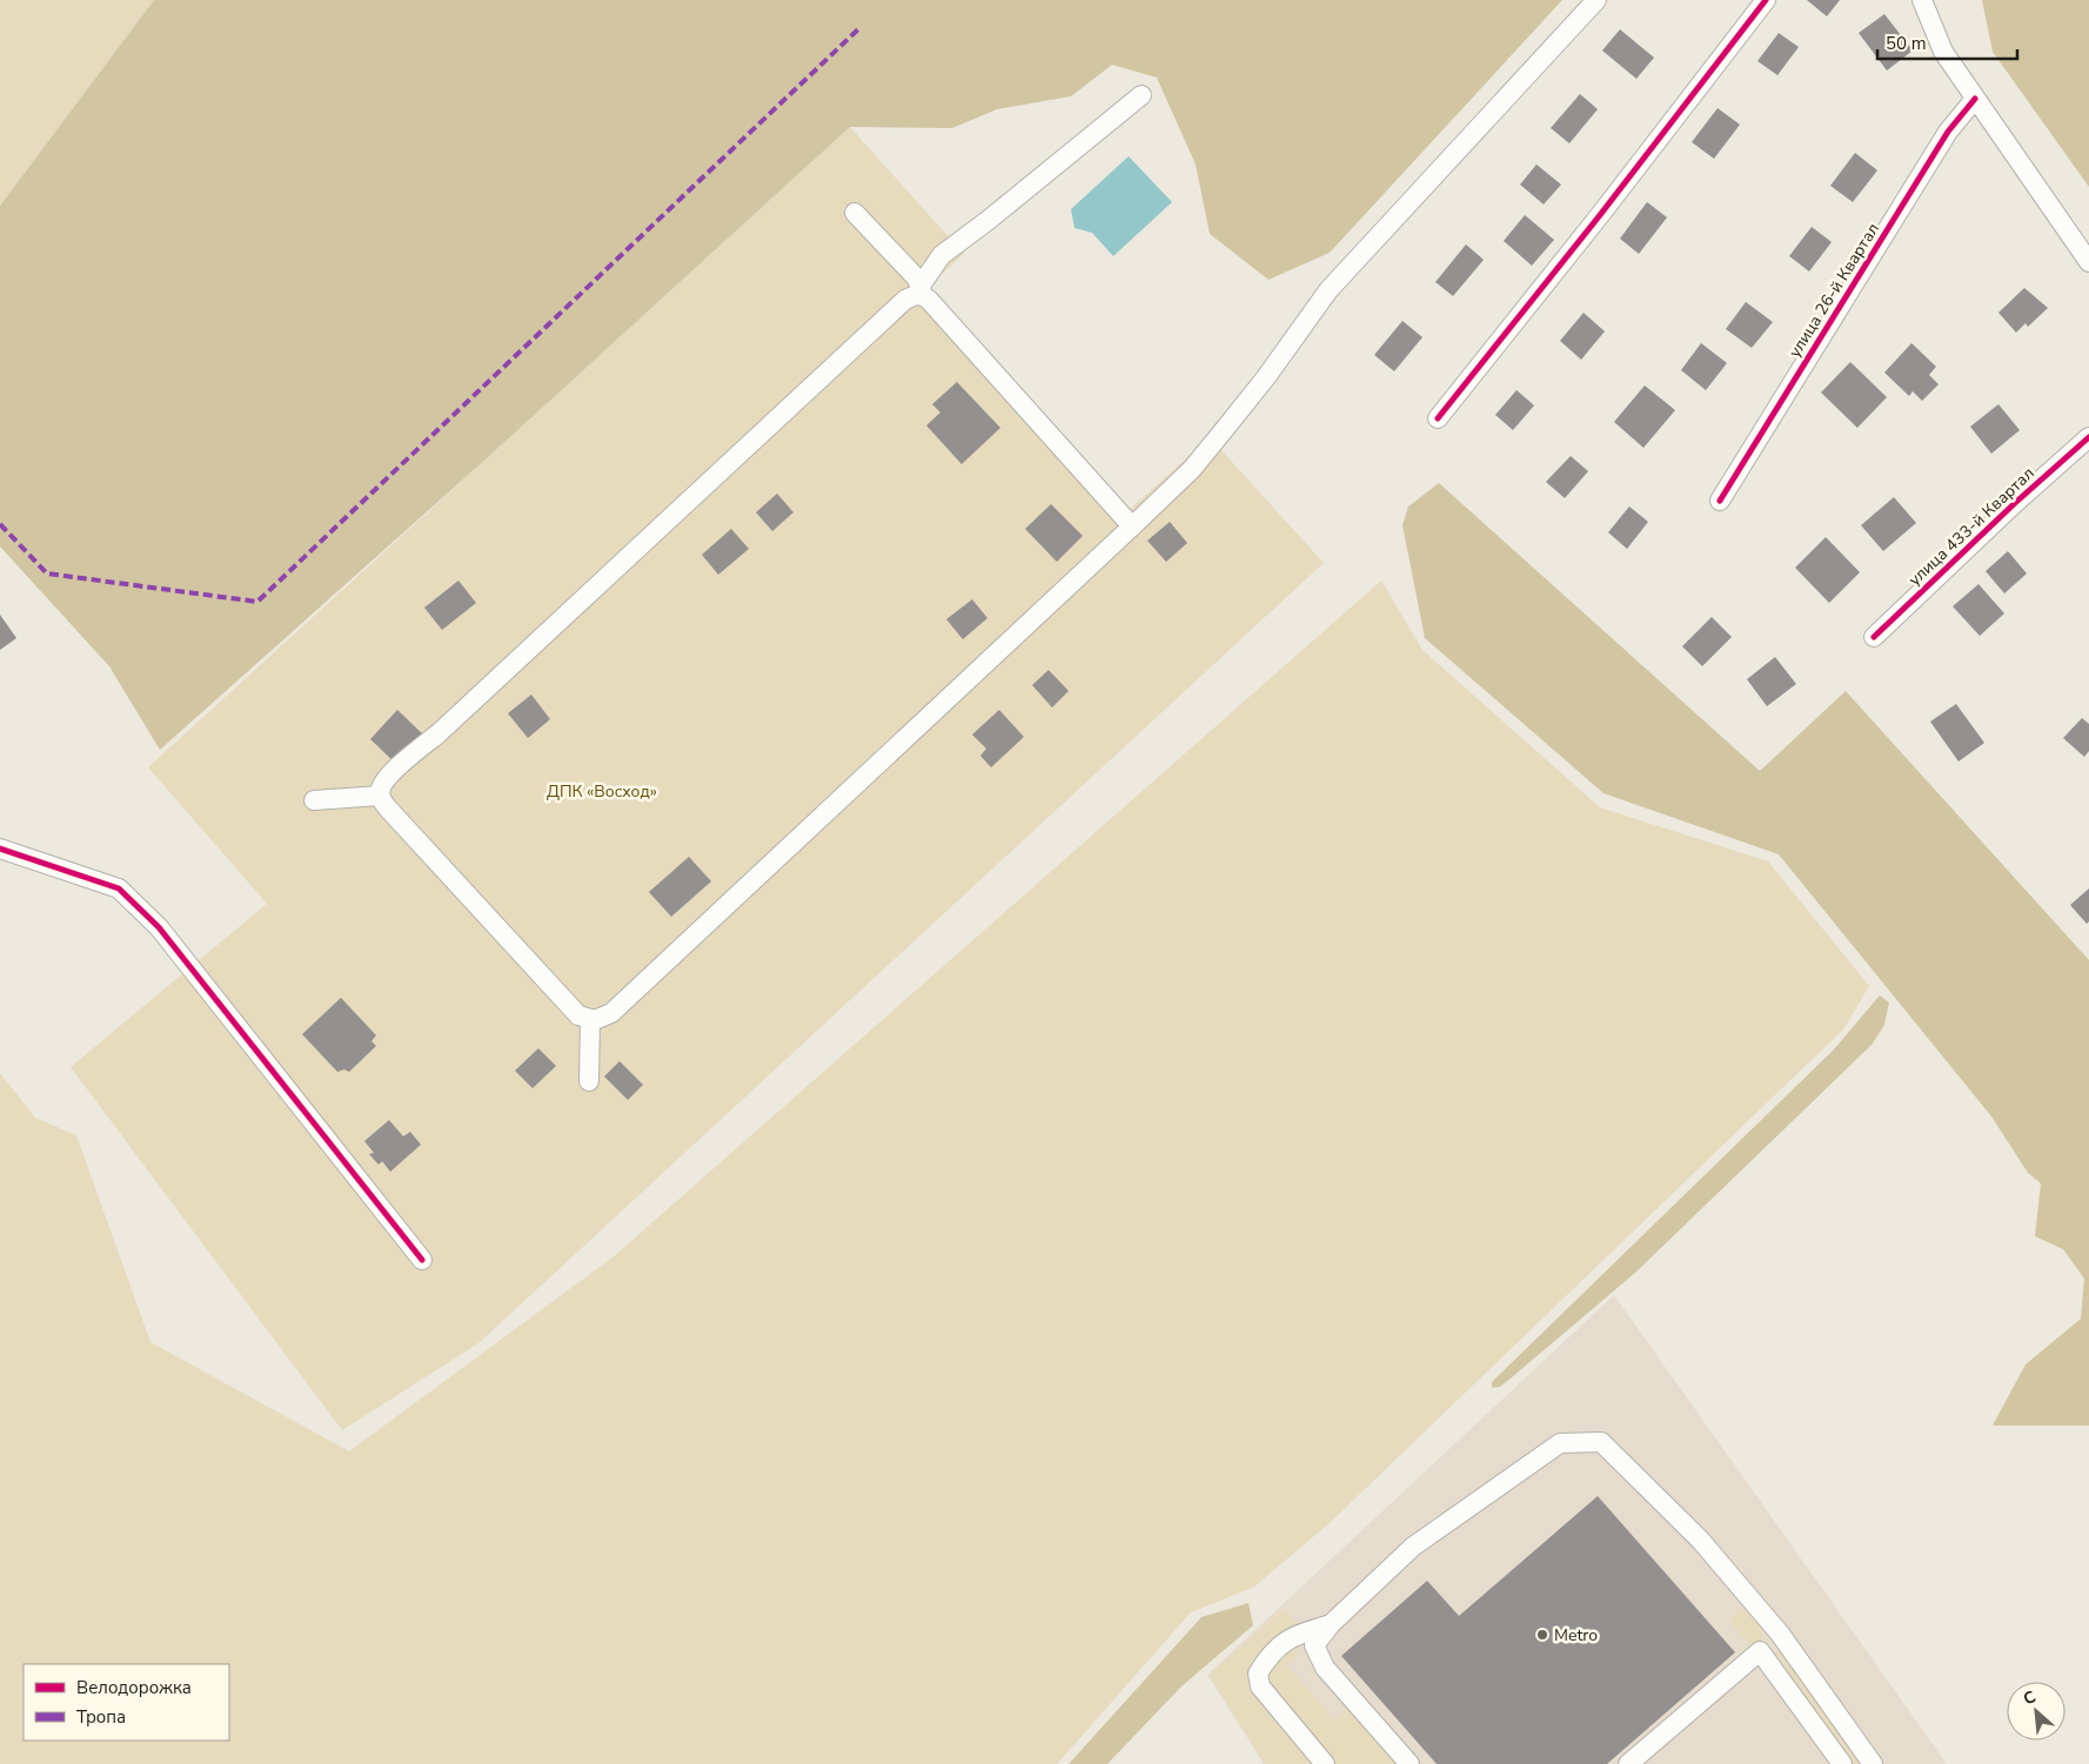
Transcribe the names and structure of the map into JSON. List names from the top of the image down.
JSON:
{
  "streets": {
    "street": ["улица 26-й Квартал", "улица 433-й Квартал"]
  },
  "parks": ["ДПК «Восход»"],
  "places": ["Metro"],
  "legend": ["Велодорожка", "Тропа"],
  "scale_bar": "50 m",
  "north": "top left"
}
